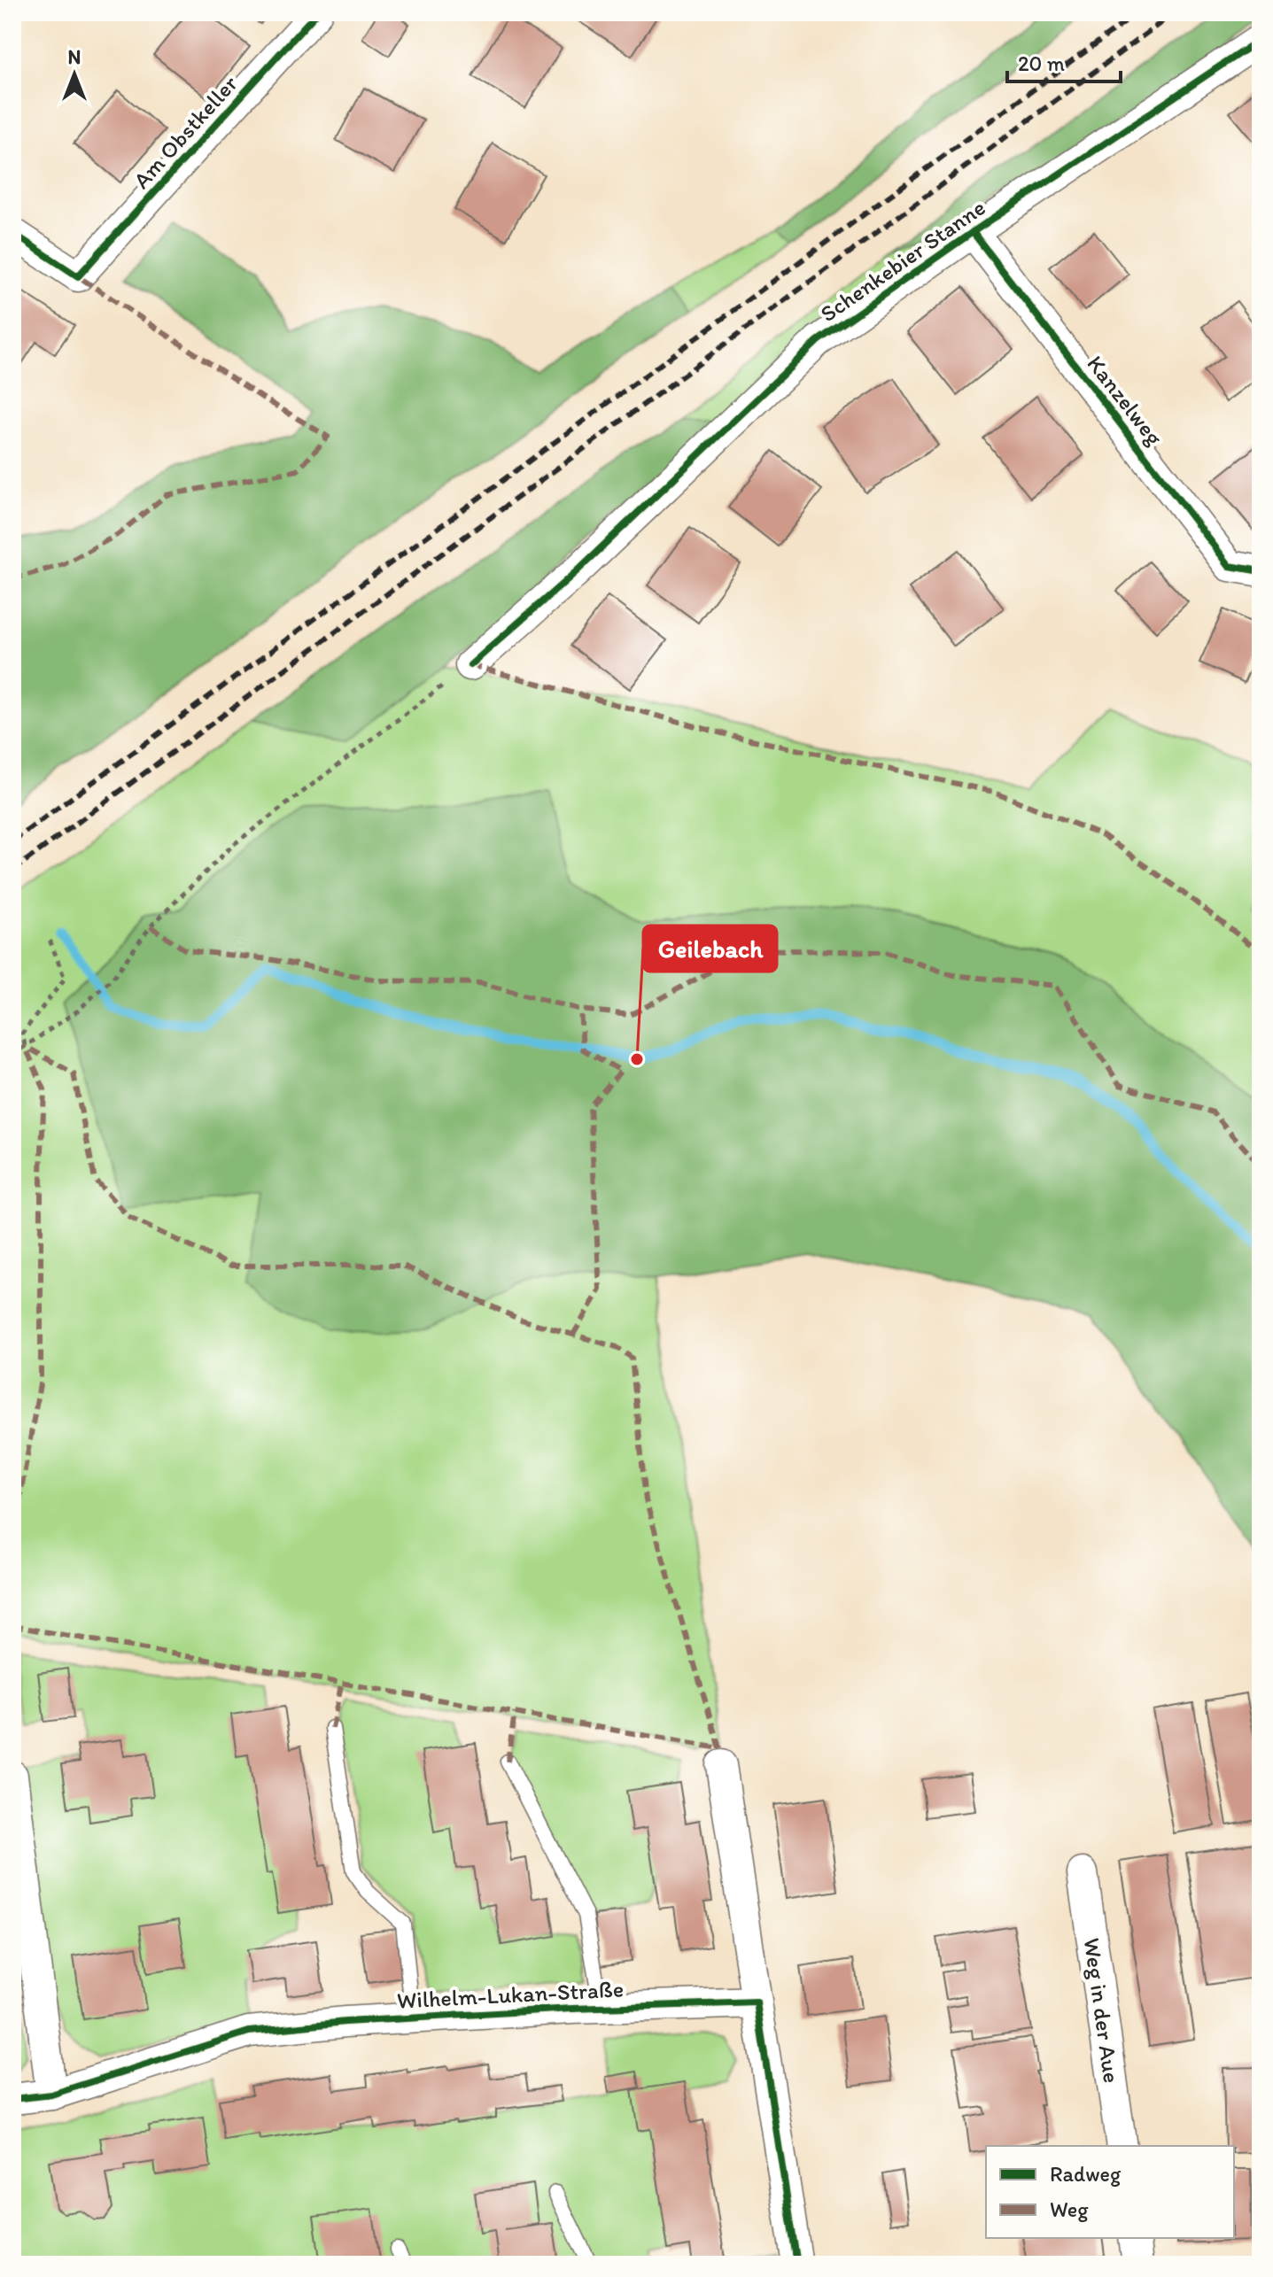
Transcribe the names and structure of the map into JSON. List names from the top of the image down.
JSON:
{
  "streets": {
    "street": [
      "Am Obstkeller",
      "Schenkebier Stanne",
      "Kanzelweg",
      "Wilhelm-Lukan-Straße",
      "Weg in der Aue"
    ]
  },
  "crossings": [
    ["Schenkebier Stanne", "Kanzelweg"]
  ],
  "places": ["Geilebach"],
  "legend": ["Radweg", "Weg"],
  "scale_bar": "20 m",
  "north": "top"
}
